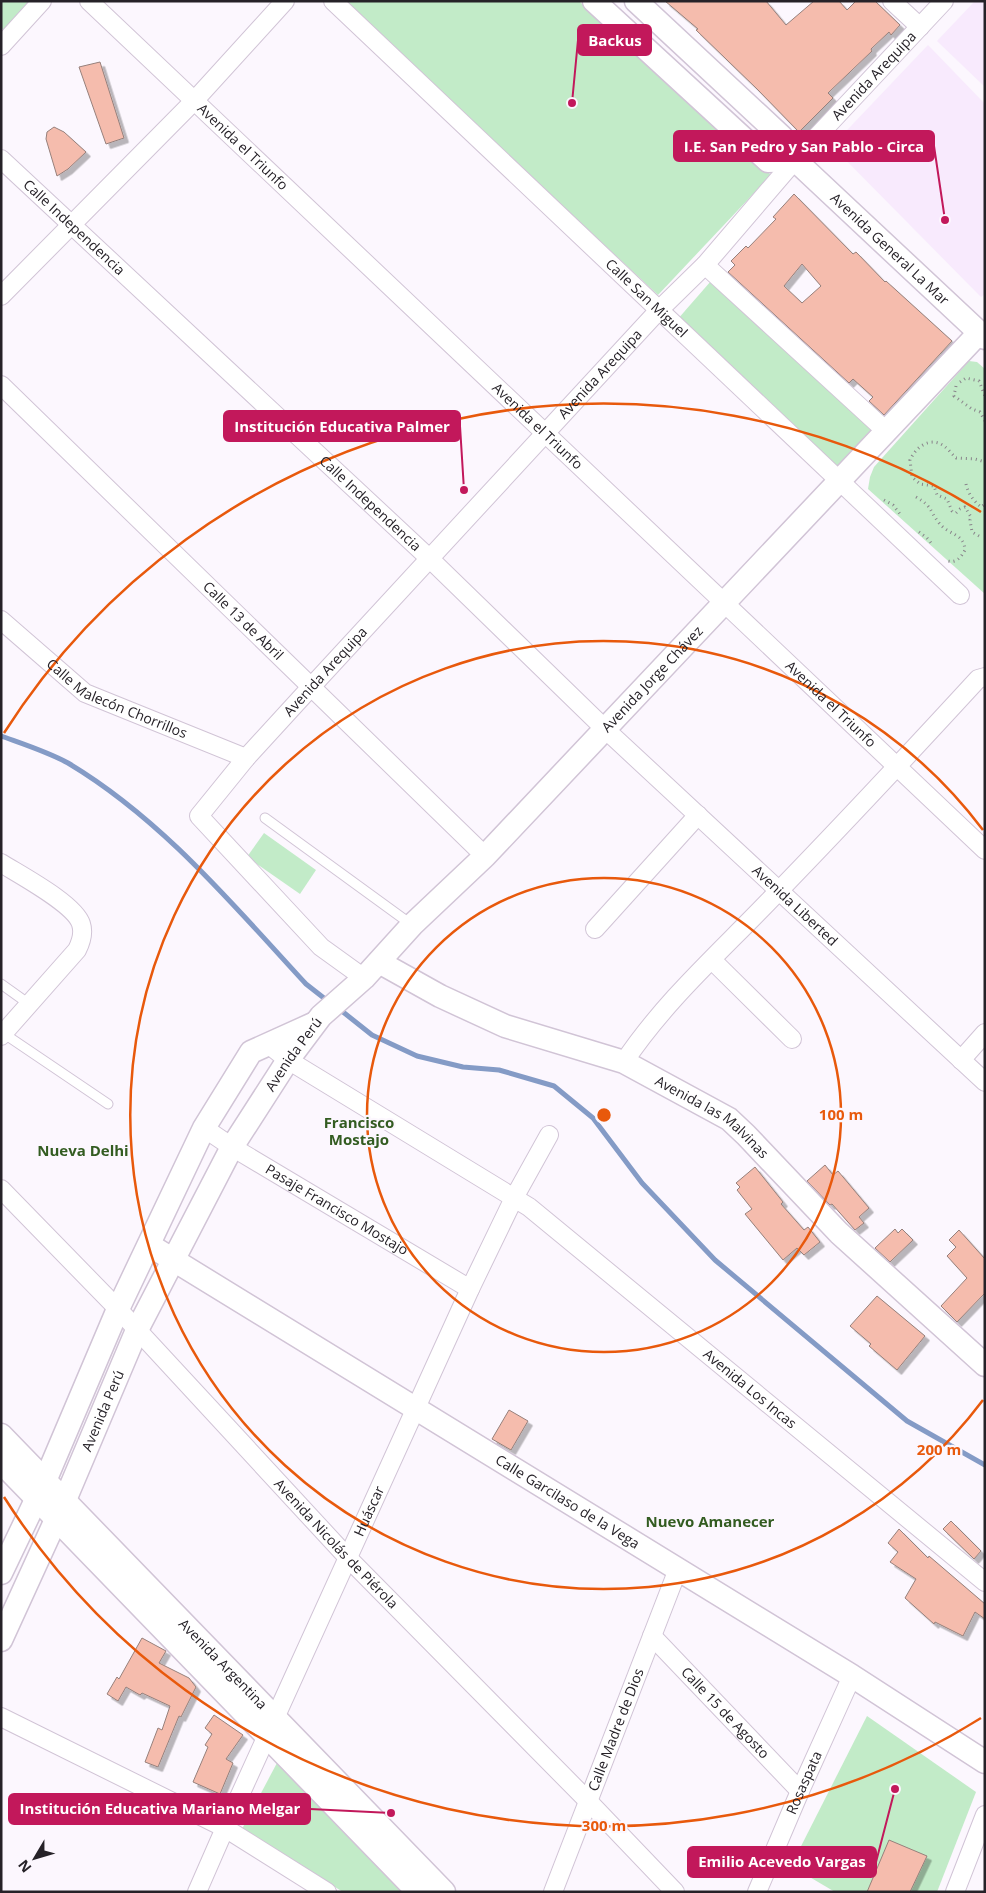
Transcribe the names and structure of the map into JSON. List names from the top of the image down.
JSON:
{
  "streets": {
    "street": [
      "Avenida Arequipa",
      "Avenida el Triunfo",
      "Calle Independencia",
      "Avenida General La Mar",
      "Calle San Miguel",
      "Calle 13 de Abril",
      "Avenida Jorge Chávez",
      "Calle Malecón Chorrillos",
      "Avenida Liberted",
      "Avenida Perú",
      "Avenida las Malvinas",
      "Pasaje Francisco Mostajo",
      "Avenida Los Incas",
      "Calle Garcilaso de la Vega",
      "Huáscar",
      "Avenida Nicolás de Piérola",
      "Avenida Argentina",
      "Calle 15 de Agosto",
      "Calle Madre de Dios",
      "Rosaspata"
    ]
  },
  "crossings": [
    ["Avenida Arequipa", "Avenida el Triunfo"],
    ["Avenida Arequipa", "Calle Independencia"],
    ["Avenida Arequipa", "Avenida General La Mar"],
    ["Avenida Arequipa", "Calle San Miguel"],
    ["Avenida Arequipa", "Calle 13 de Abril"],
    ["Avenida Arequipa", "Avenida Jorge Chávez"],
    ["Avenida Arequipa", "Calle Malecón Chorrillos"],
    ["Avenida Arequipa", "Avenida las Malvinas"],
    ["Avenida el Triunfo", "Avenida Jorge Chávez"],
    ["Calle Independencia", "Avenida Jorge Chávez"],
    ["Calle Independencia", "Avenida Liberted"],
    ["Avenida General La Mar", "Avenida Jorge Chávez"],
    ["Calle San Miguel", "Avenida Jorge Chávez"],
    ["Calle 13 de Abril", "Avenida Jorge Chávez"],
    ["Avenida Jorge Chávez", "Avenida Liberted"],
    ["Avenida Jorge Chávez", "Avenida Perú"],
    ["Avenida Jorge Chávez", "Avenida las Malvinas"],
    ["Avenida Perú", "Pasaje Francisco Mostajo"],
    ["Avenida Perú", "Avenida Los Incas"],
    ["Avenida Perú", "Calle Garcilaso de la Vega"],
    ["Avenida Perú", "Avenida Nicolás de Piérola"],
    ["Avenida Perú", "Avenida Argentina"],
    ["Pasaje Francisco Mostajo", "Huáscar"],
    ["Avenida Los Incas", "Huáscar"],
    ["Calle Garcilaso de la Vega", "Huáscar"],
    ["Calle Garcilaso de la Vega", "Calle Madre de Dios"],
    ["Calle Garcilaso de la Vega", "Rosaspata"],
    ["Huáscar", "Avenida Nicolás de Piérola"],
    ["Huáscar", "Avenida Argentina"],
    ["Avenida Nicolás de Piérola", "Calle Madre de Dios"],
    ["Calle 15 de Agosto", "Calle Madre de Dios"],
    ["Calle 15 de Agosto", "Rosaspata"]
  ],
  "districts": ["Francisco Mostajo", "Nueva Delhi", "Nuevo Amanecer"],
  "places": [
    "Backus",
    "I.E. San Pedro y San Pablo - Circa",
    "Institución Educativa Palmer",
    "Emilio Acevedo Vargas",
    "Institución Educativa Mariano Melgar"
  ],
  "north": "bottom left",
  "rings": ["100 m", "200 m", "300 m"]
}
